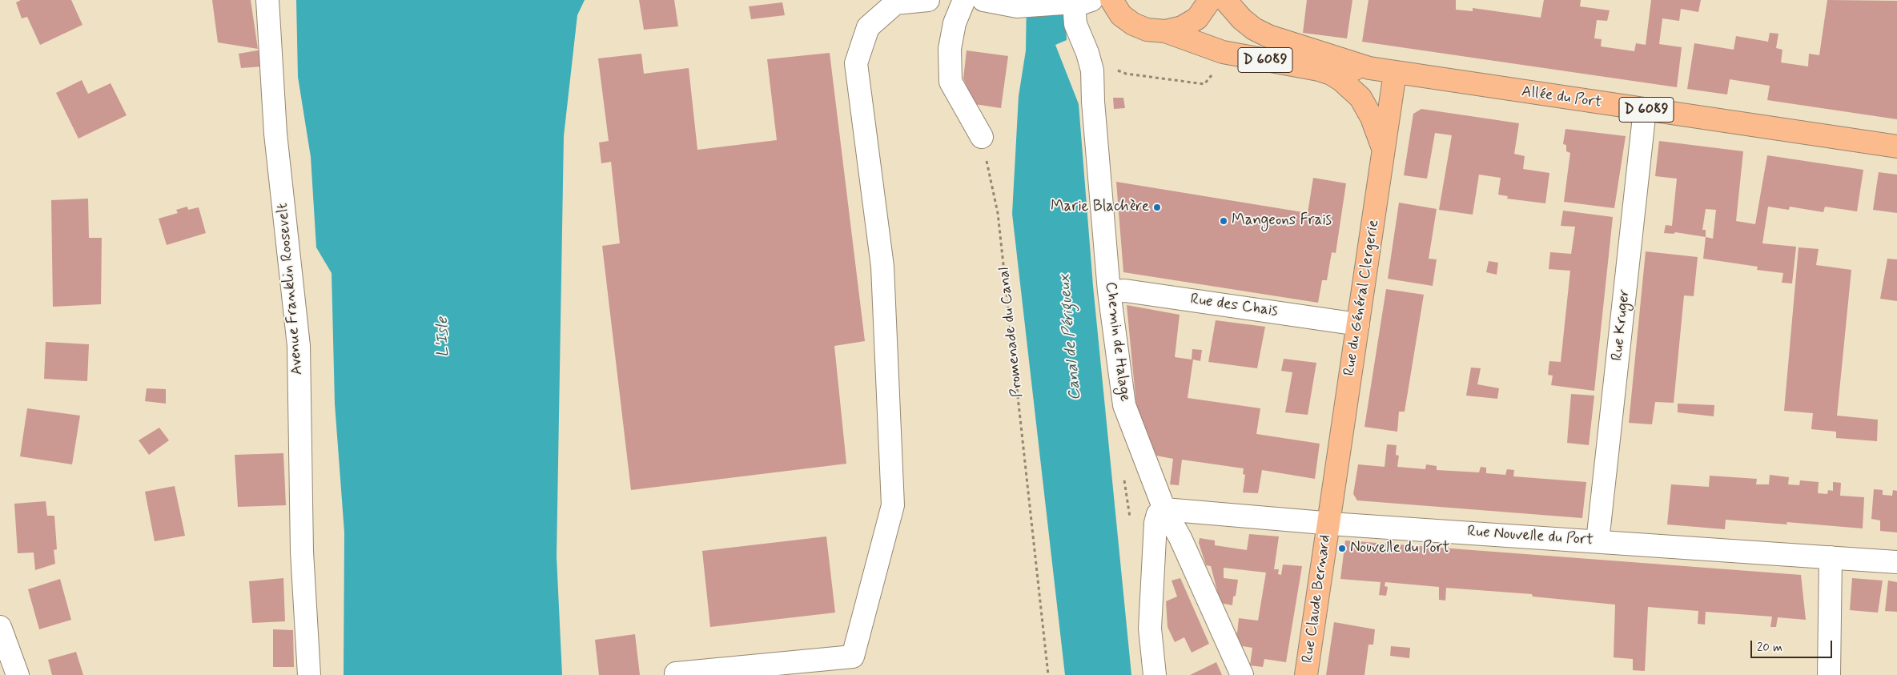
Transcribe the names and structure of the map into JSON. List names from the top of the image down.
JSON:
{
  "streets": {
    "main road": [
      "D 6089",
      "Allée du Port",
      "Rue du Général Clergerie",
      "Rue Claude Bernard"
    ],
    "street": [
      "Avenue Franklin Roosevelt",
      "Rue des Chais",
      "Rue Kruger",
      "Chemin de Halage",
      "Rue Nouvelle du Port"
    ],
    "path": ["Promenade du Canal"]
  },
  "crossings": [
    ["Allée du Port", "Rue du Général Clergerie"],
    ["Allée du Port", "Rue Kruger"],
    ["Rue du Général Clergerie", "Rue des Chais"],
    ["Rue du Général Clergerie", "Rue Nouvelle du Port"],
    ["Rue du Général Clergerie", "Rue Claude Bernard"],
    ["Rue des Chais", "Chemin de Halage"],
    ["Rue Kruger", "Rue Nouvelle du Port"],
    ["Chemin de Halage", "Rue Nouvelle du Port"],
    ["Rue Nouvelle du Port", "Rue Claude Bernard"]
  ],
  "water": ["L'Isle", "Canal de Périgueux"],
  "places": ["Marie Blachère", "Mangeons Frais", "Nouvelle du Port"],
  "scale_bar": "20 m"
}
